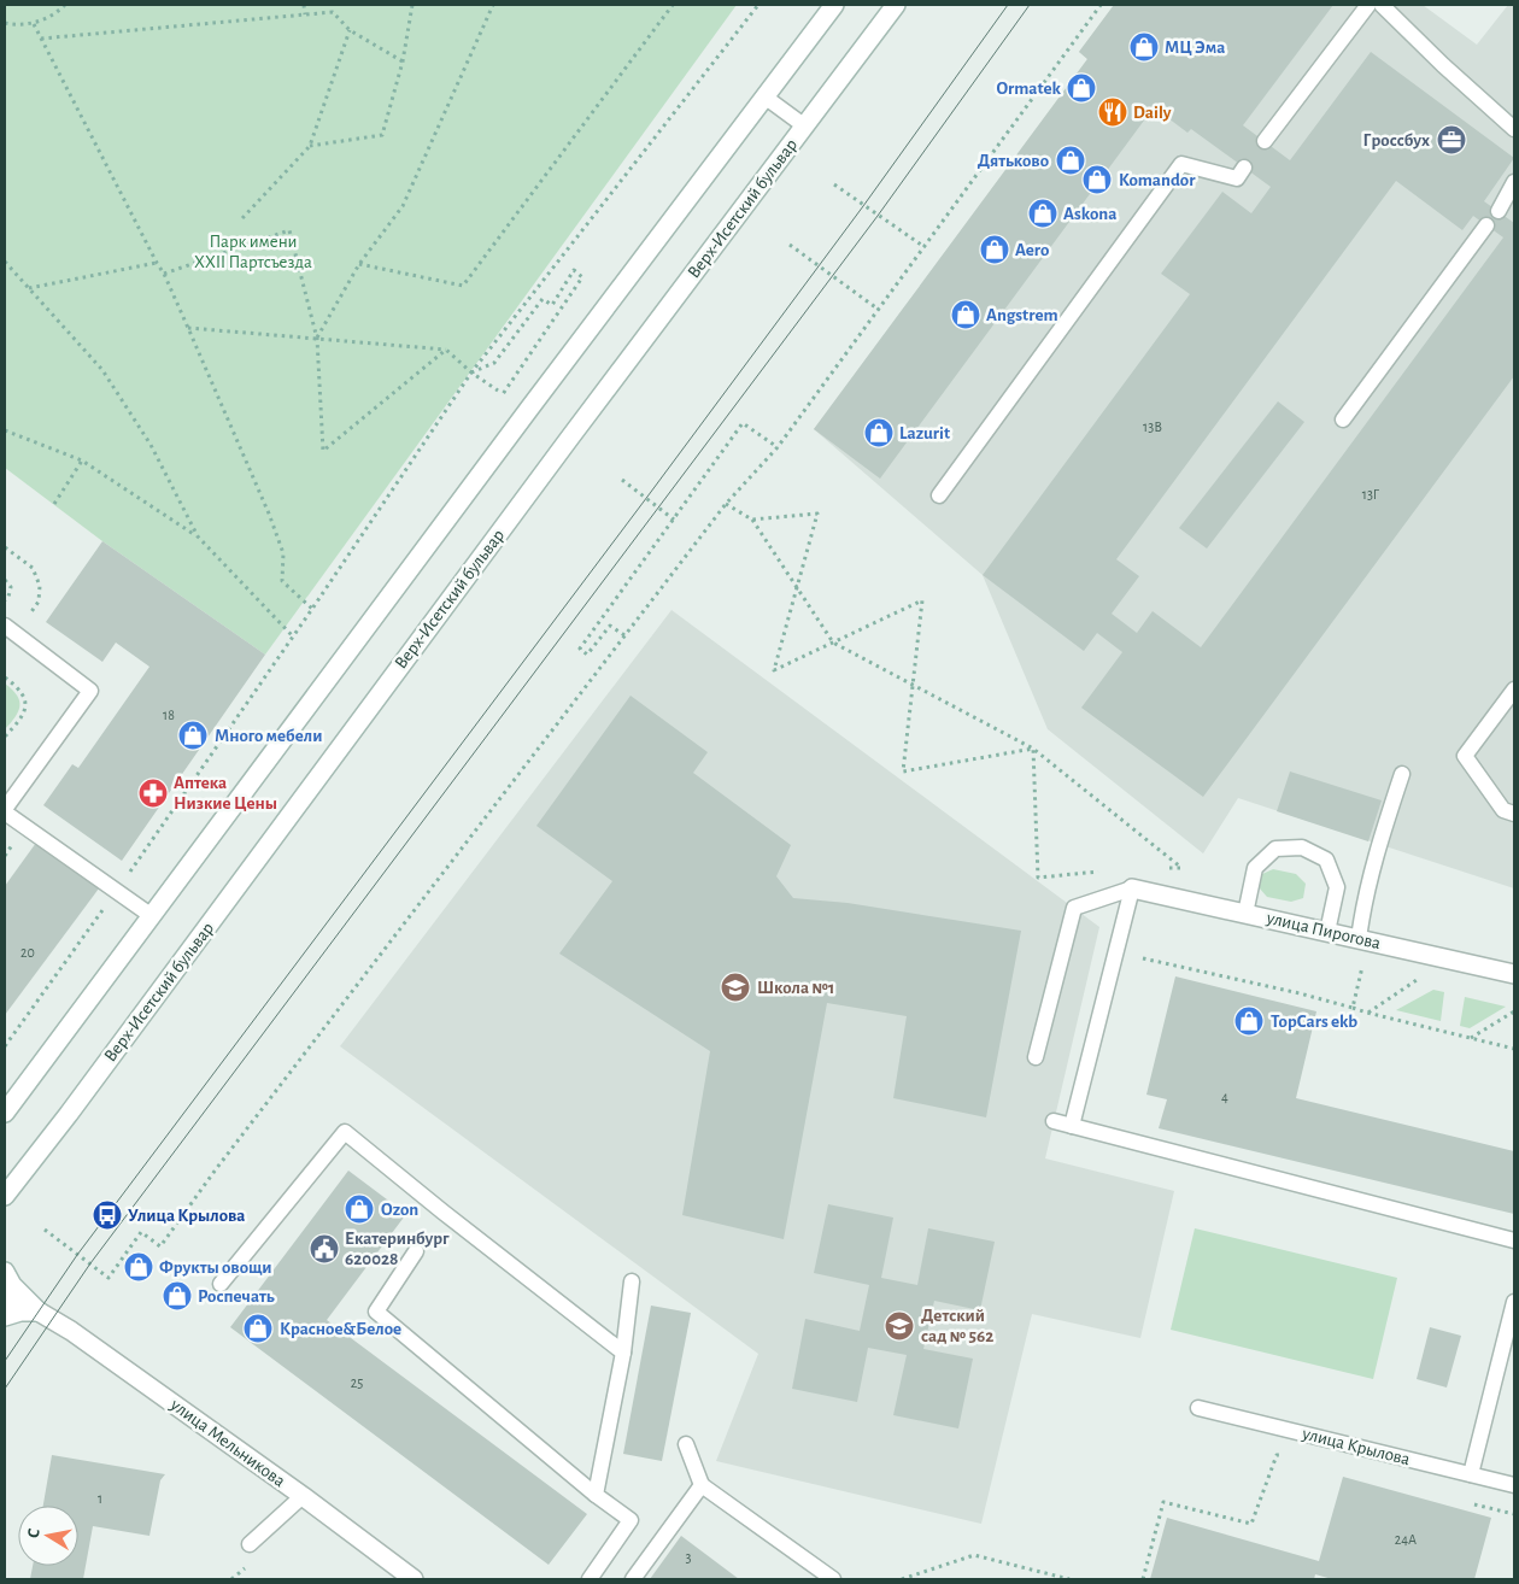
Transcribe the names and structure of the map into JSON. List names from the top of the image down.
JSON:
{
  "streets": {
    "main road": ["Верх-Исетский бульвар", "улица Пирогова", "улица Мельникова"],
    "lane": ["улица Крылова"]
  },
  "parks": ["Парк имени XXII Партсъезда"],
  "places": {
    "shop": [
      "МЦ Эма",
      "Ormatek",
      "Дятьково",
      "Komandor",
      "Askona",
      "Aero",
      "Angstrem",
      "Lazurit",
      "Много мебели",
      "TopCars ekb",
      "Ozon",
      "Фрукты овощи",
      "Роспечать",
      "Красное&Белое"
    ],
    "restaurant": ["Daily"],
    "office": ["Гроссбух"],
    "pharmacy": ["Аптека Низкие Цены"],
    "school or university": ["Школа №1", "Детский сад № 562"],
    "bus stop": ["Улица Крылова"],
    "public building": ["Екатеринбург 620028"]
  },
  "house_numbers": [
    "13В",
    "13Г",
    "18",
    "20",
    "4",
    "25",
    "1",
    "24А",
    "3"
  ],
  "north": "left"
}
